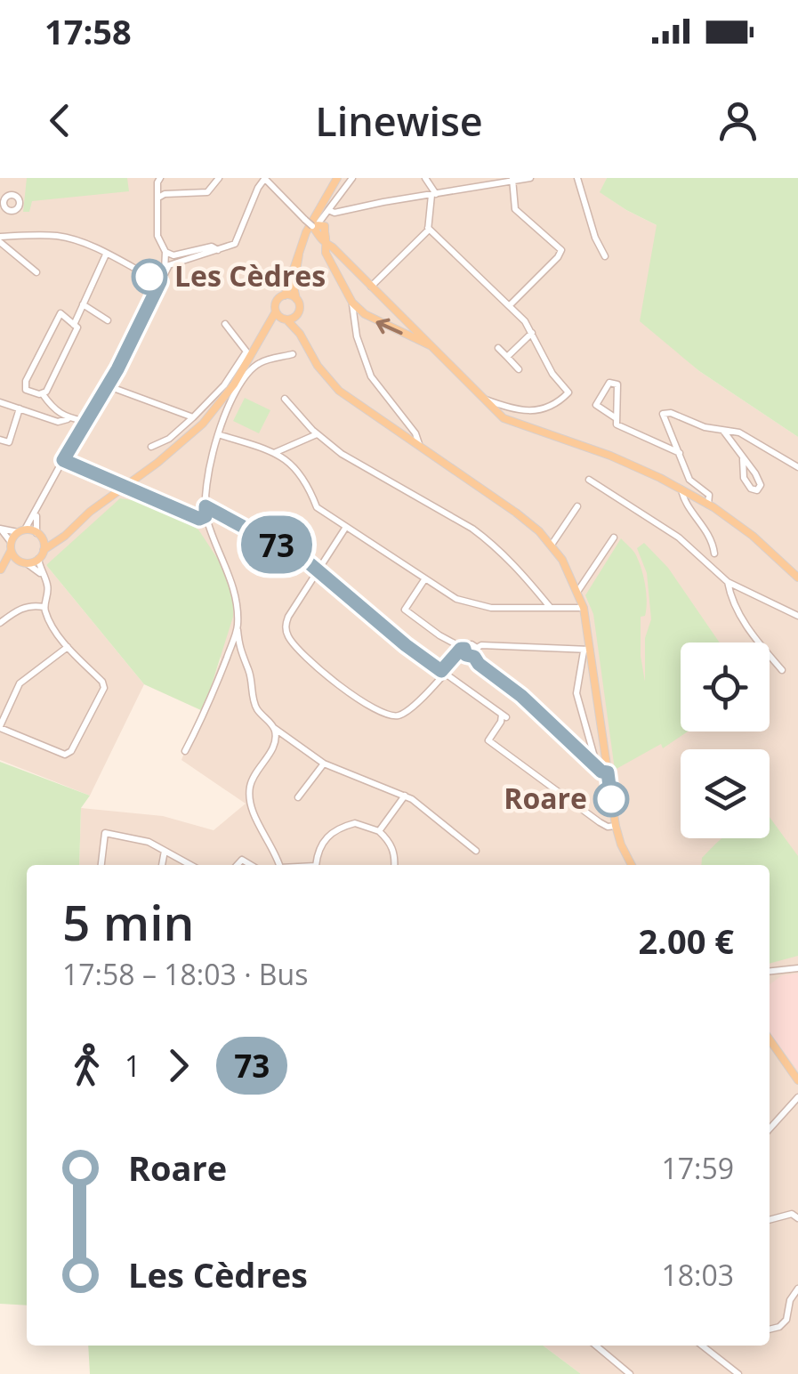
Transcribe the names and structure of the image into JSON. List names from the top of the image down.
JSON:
{
  "places": ["Les Cèdres", "Roare"],
  "lines": ["bus line 73"],
  "page": {
    "status": "17:58",
    "header": "Linewise",
    "on_map": "73",
    "heading": ["5 min", "17:58 – 18:03 · Bus", "2.00 €"],
    "legs": ["1", "73"],
    "list": [
      {
        "name": "Roare",
        "value": "17:59"
      },
      {
        "name": "Les Cèdres",
        "value": "18:03"
      }
    ]
  }
}
